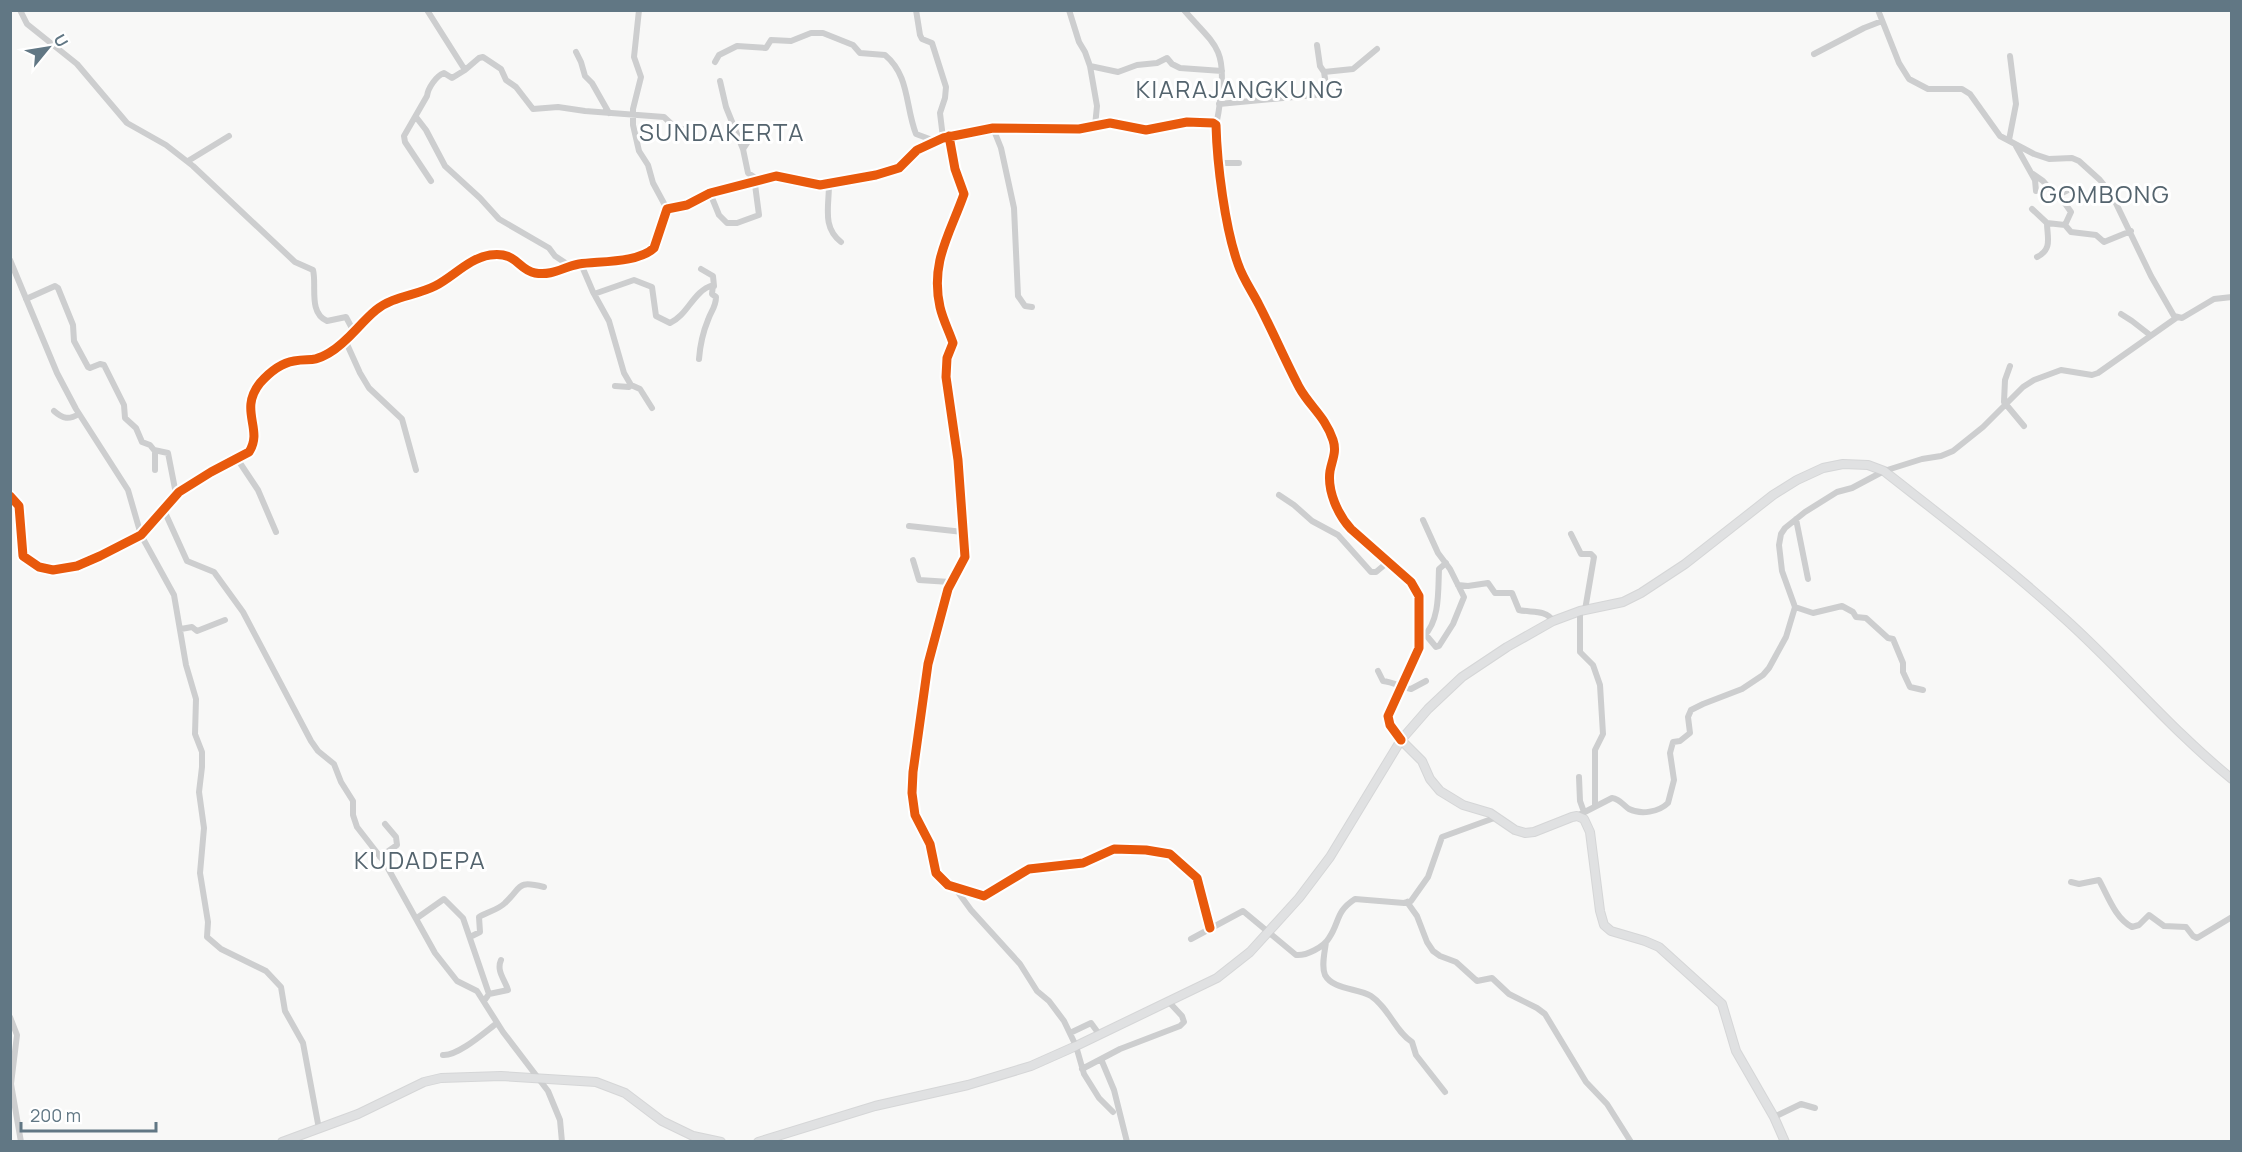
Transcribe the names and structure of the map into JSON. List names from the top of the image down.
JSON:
{
  "districts": [
    "KIARAJANGKUNG",
    "SUNDAKERTA",
    "GOMBONG",
    "KUDADEPA"
  ],
  "scale_bar": "200 m",
  "north": "top right"
}
